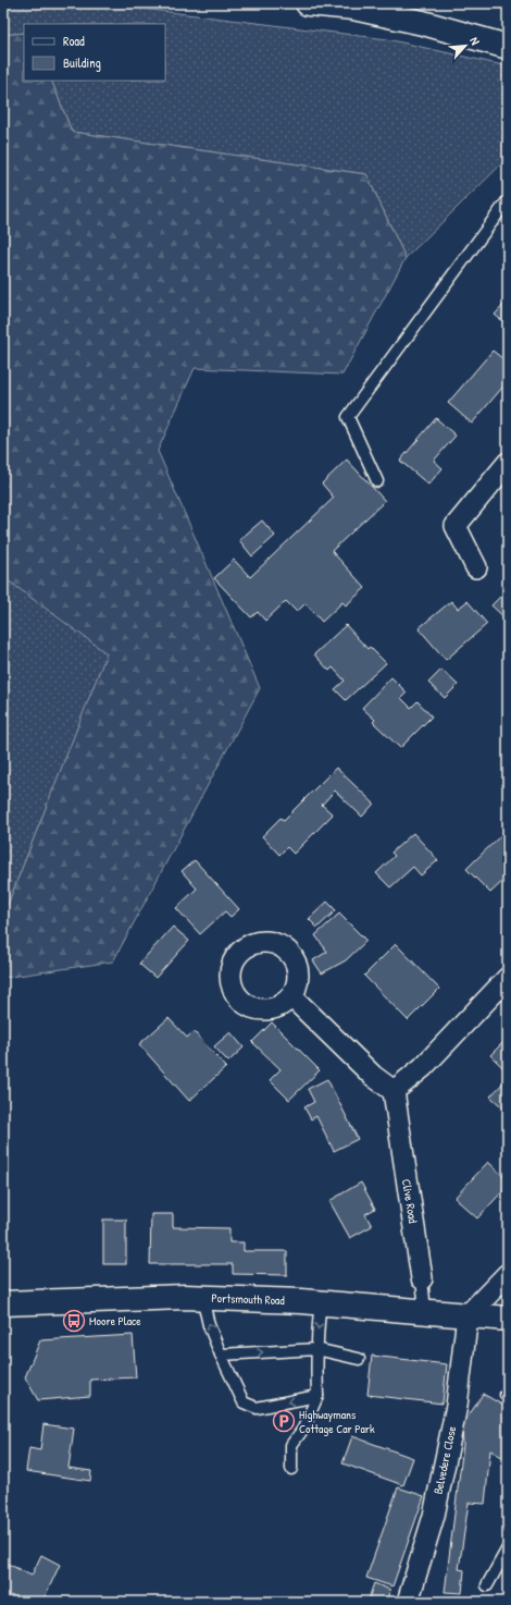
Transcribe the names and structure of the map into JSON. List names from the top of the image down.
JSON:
{
  "streets": {
    "main road": ["Portsmouth Road"],
    "street": ["Clive Road", "Belvedere Close"]
  },
  "crossings": [
    ["Clive Road", "Portsmouth Road"],
    ["Portsmouth Road", "Belvedere Close"]
  ],
  "places": {
    "bus stop": ["Moore Place"],
    "parking": ["Highwaymans Cottage Car Park"]
  },
  "legend": ["Road", "Building"],
  "north": "top right"
}
